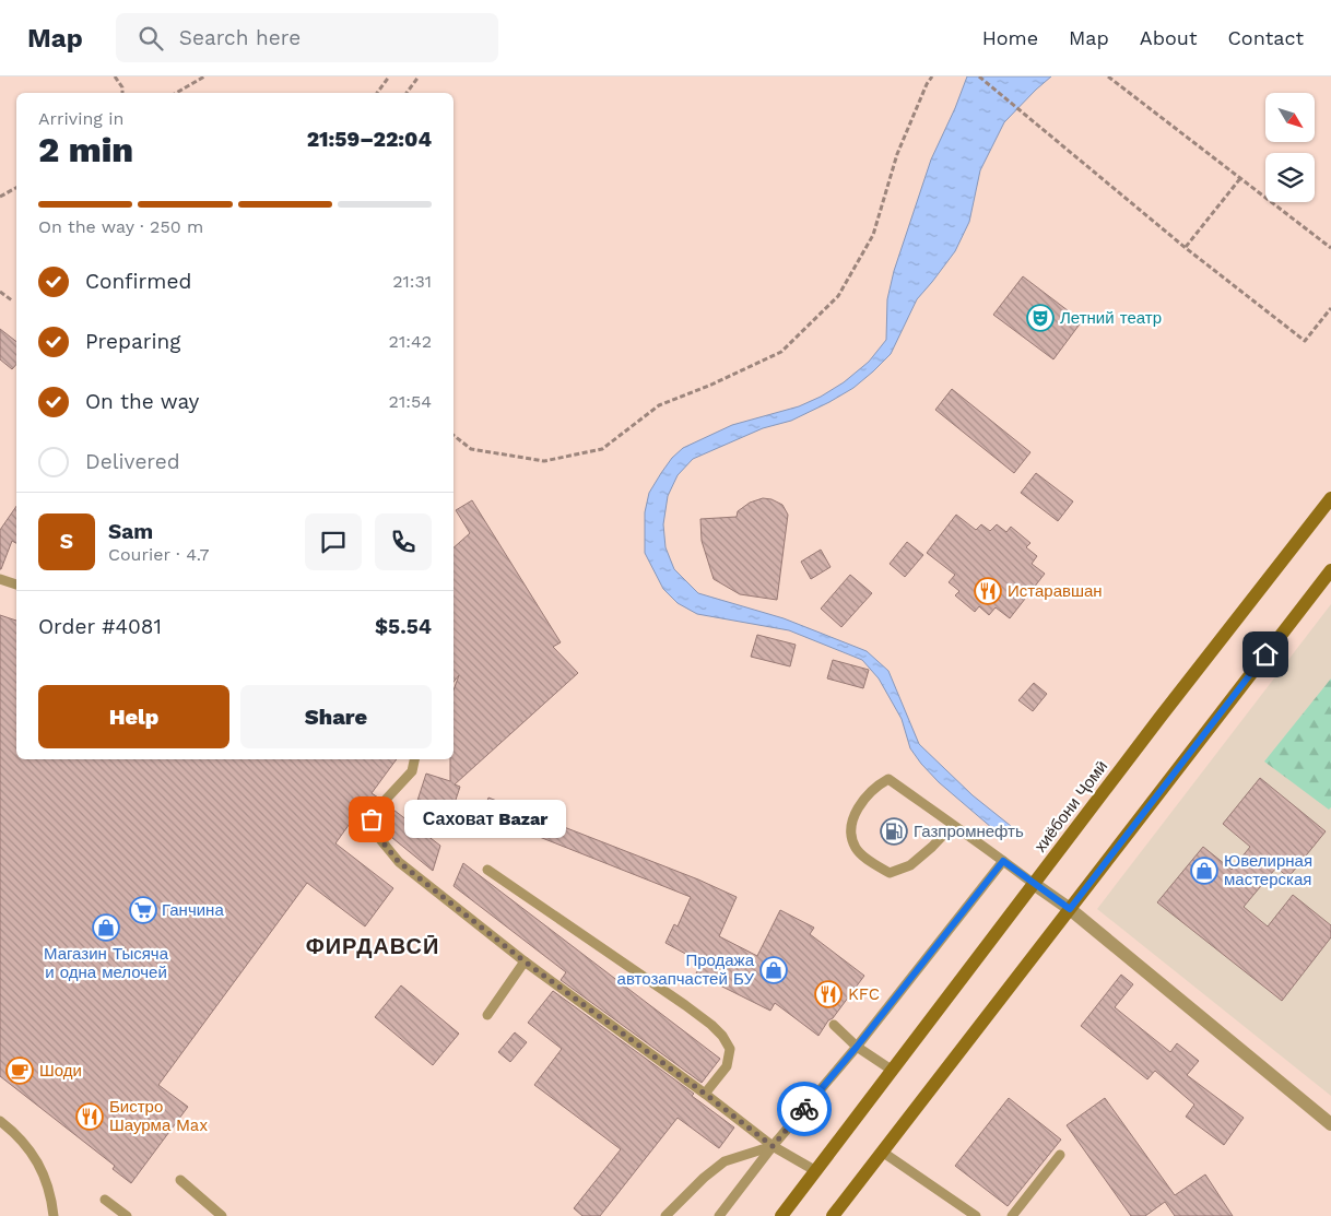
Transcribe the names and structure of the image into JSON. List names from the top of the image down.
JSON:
{
  "streets": {
    "main road": ["хиёбони Ҷомӣ"]
  },
  "districts": ["ФИРДАВСӢ"],
  "places": {
    "theatre": ["Летний театр"],
    "restaurant": ["Истаравшан", "KFC", "Бистро Шаурма Мax"],
    "other": ["Саховат Bazar"],
    "fuel station": ["Газпромнефть"],
    "shop": ["Ювелирная мастерская", "Магазин Тысяча и одна мелочей", "Продажа автозапчастей БУ"],
    "supermarket": ["Ганчина"],
    "cafe": ["Шоди"]
  },
  "north": "bottom right",
  "page": {
    "header": "Map",
    "search": "Search here",
    "nav": [
      "Home",
      "Map",
      "About",
      "Contact"
    ],
    "heading": ["2 min", "Arriving in", "21:59–22:04"],
    "panel": [
      "Sam",
      "Courier · 4.7",
      "Order #4081",
      "$5.54"
    ],
    "bar": "On the way · 250 m",
    "list": [
      ["Confirmed", "21:31"],
      ["Preparing", "21:42"],
      ["On the way", "21:54"],
      "Delivered"
    ],
    "round": "S",
    "buttons": ["Help", "Share"],
    "bubble": "Саховат Bazar"
  }
}
